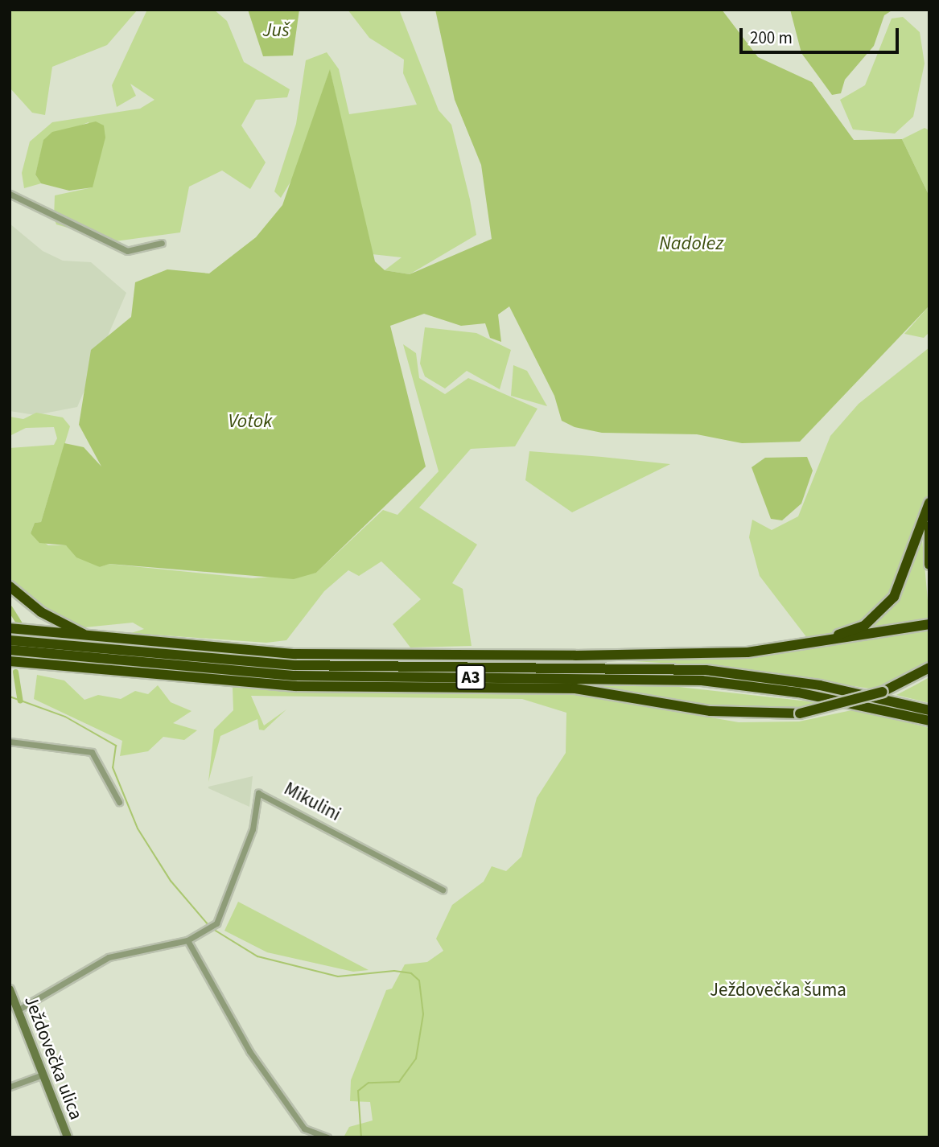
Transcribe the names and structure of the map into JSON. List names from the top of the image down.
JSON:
{
  "streets": {
    "highway": ["A3"],
    "main road": ["Ježdovečka ulica"],
    "street": ["Mikulini"]
  },
  "water": ["Juš", "Nadolez", "Votok"],
  "parks": ["Ježdovečka šuma"],
  "scale_bar": "200 m"
}
